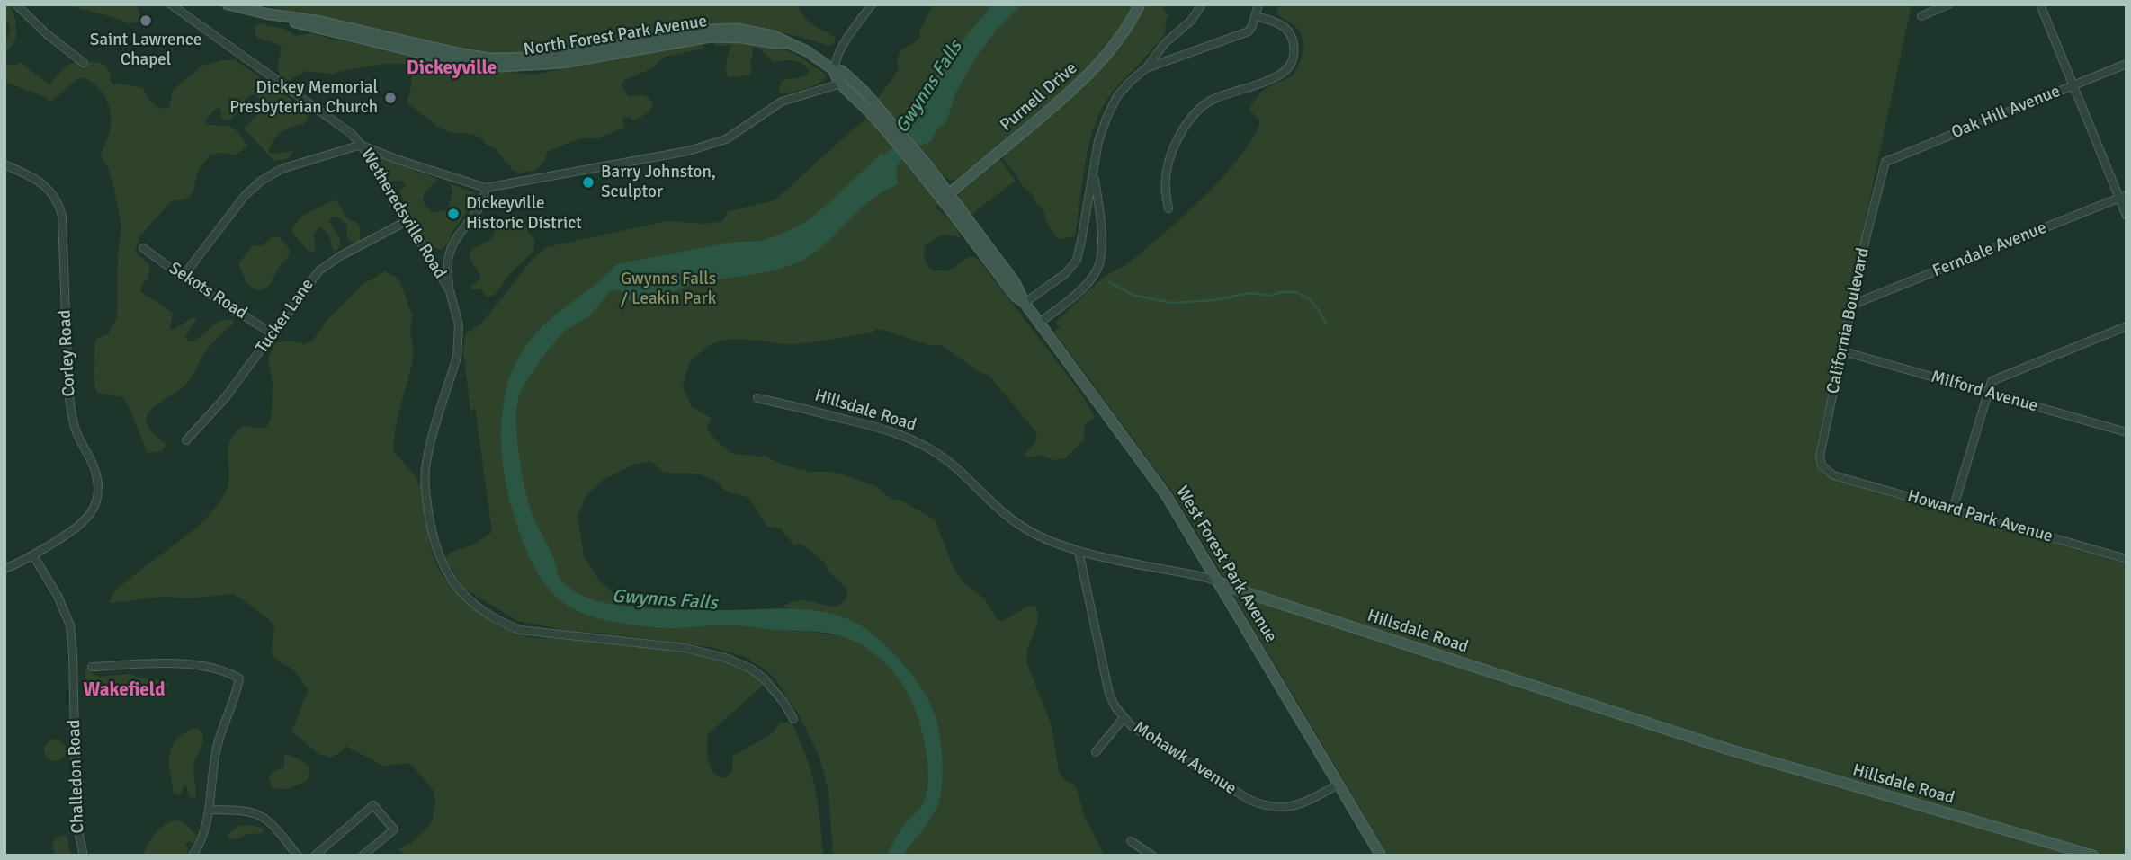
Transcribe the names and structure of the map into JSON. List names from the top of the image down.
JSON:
{
  "streets": {
    "main road": [
      "North Forest Park Avenue",
      "Purnell Drive",
      "Hillsdale Road",
      "West Forest Park Avenue"
    ],
    "street": [
      "Oak Hill Avenue",
      "Wetheredsville Road",
      "Ferndale Avenue",
      "Sekots Road",
      "Tucker Lane",
      "California Boulevard",
      "Corley Road",
      "Milford Avenue",
      "Howard Park Avenue",
      "Mohawk Avenue",
      "Challedon Road"
    ]
  },
  "crossings": [
    ["North Forest Park Avenue", "West Forest Park Avenue"],
    ["Purnell Drive", "West Forest Park Avenue"],
    ["Oak Hill Avenue", "California Boulevard"],
    ["Wetheredsville Road", "Tucker Lane"],
    ["Ferndale Avenue", "California Boulevard"],
    ["Sekots Road", "Tucker Lane"],
    ["California Boulevard", "Milford Avenue"],
    ["California Boulevard", "Howard Park Avenue"],
    ["Corley Road", "Challedon Road"],
    ["Hillsdale Road", "West Forest Park Avenue"],
    ["Hillsdale Road", "Mohawk Avenue"],
    ["West Forest Park Avenue", "Mohawk Avenue"]
  ],
  "districts": ["Dickeyville", "Wakefield"],
  "water": ["Gwynns Falls"],
  "parks": ["Gwynns Falls / Leakin Park"],
  "places": [
    "Saint Lawrence Chapel",
    "Dickey Memorial Presbyterian Church",
    "Barry Johnston, Sculptor",
    "Dickeyville Historic District"
  ]
}
